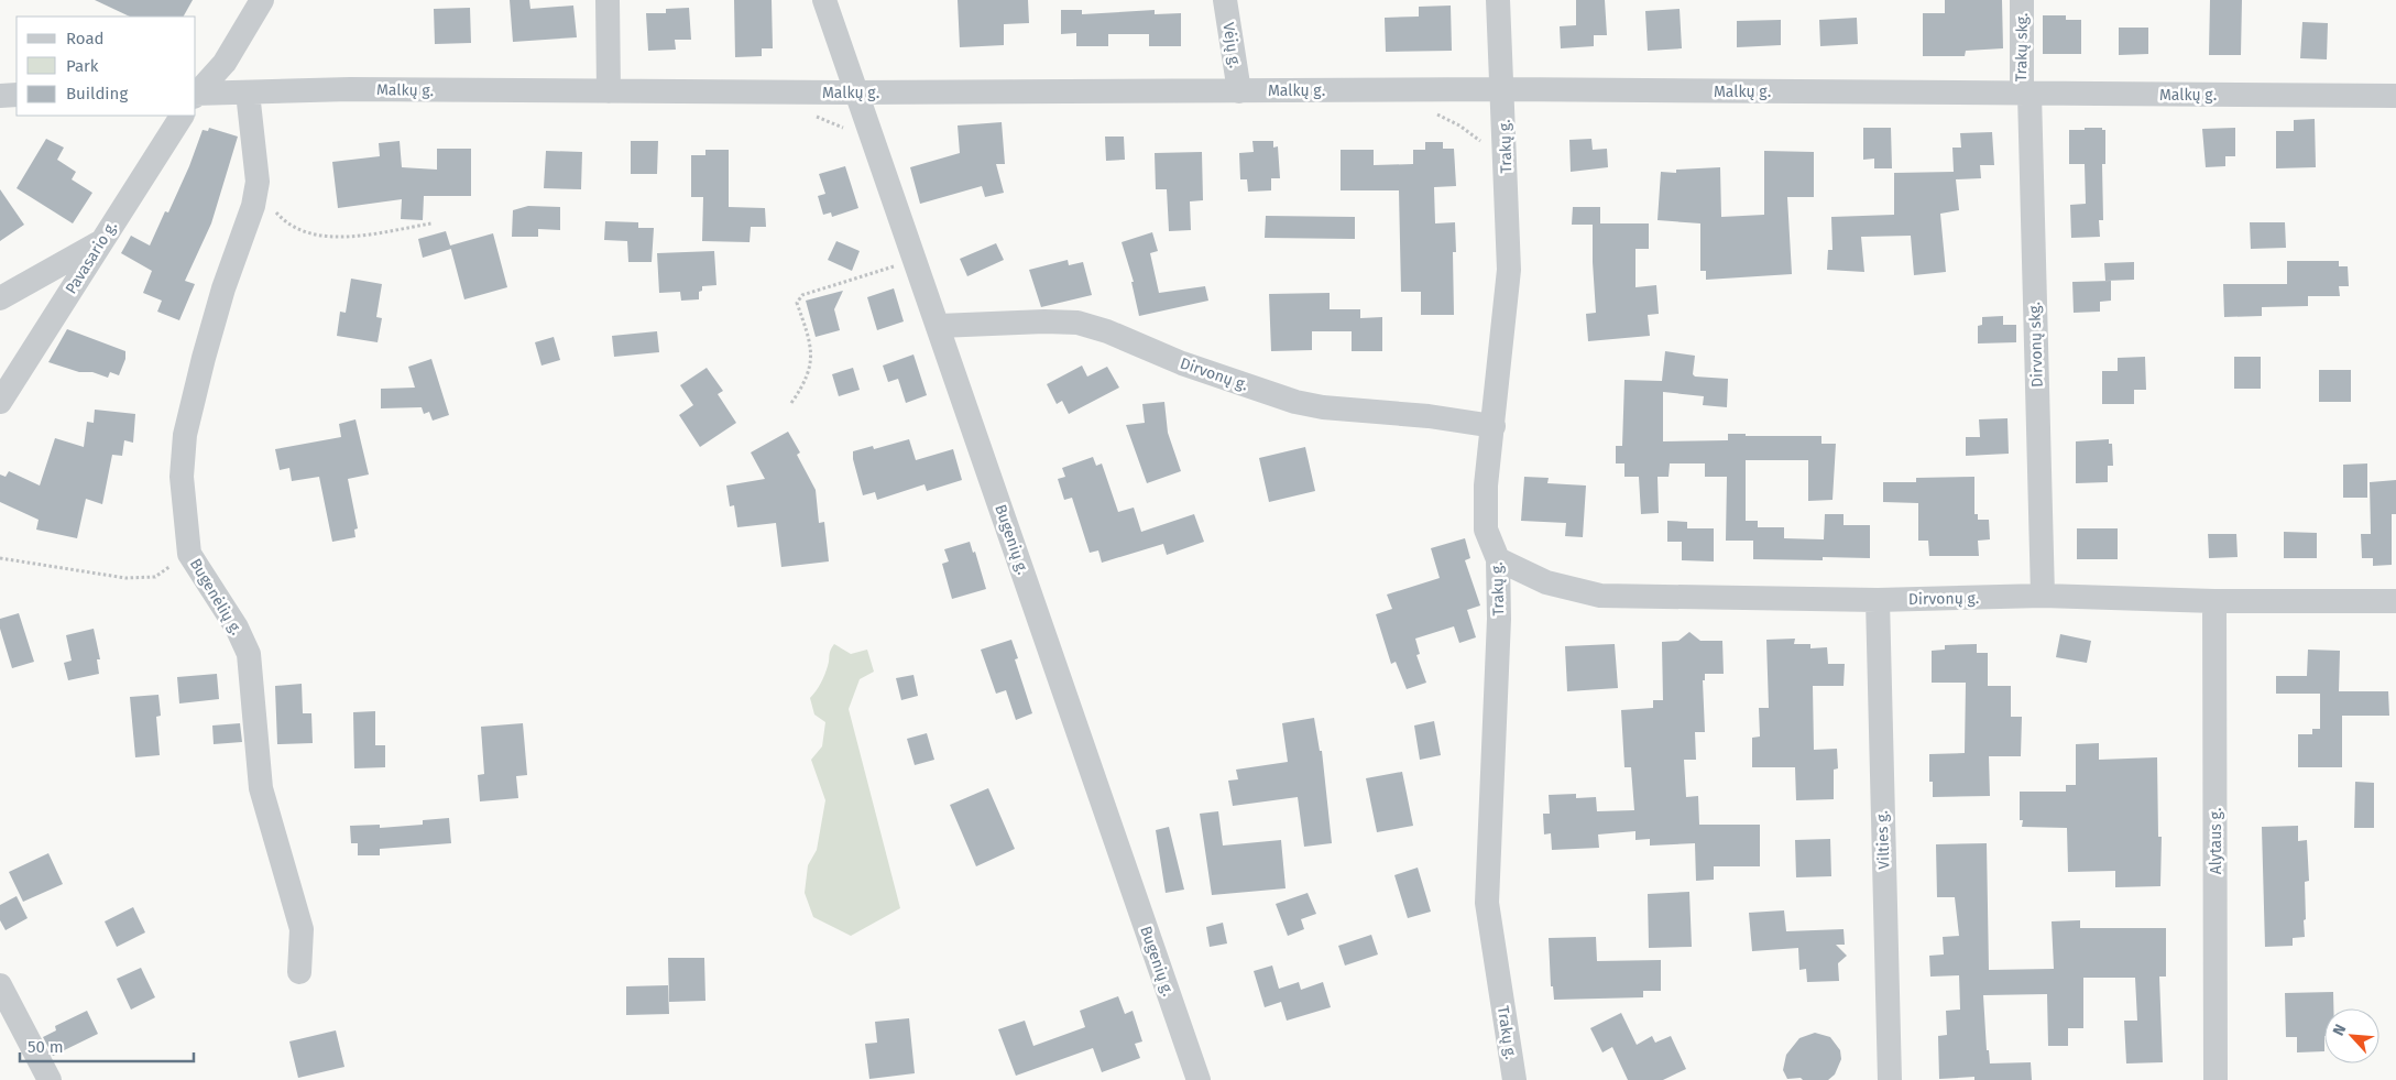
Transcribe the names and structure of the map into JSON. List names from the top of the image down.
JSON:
{
  "streets": {
    "street": [
      "Vėjų g.",
      "Trakų skg.",
      "Malkų g.",
      "Trakų g.",
      "Pavasario g.",
      "Dirvonų skg.",
      "Dirvonų g.",
      "Bugenių g.",
      "Bugenėlių g.",
      "Vilties g.",
      "Alytaus g."
    ]
  },
  "crossings": [
    ["Vėjų g.", "Malkų g."],
    ["Trakų skg.", "Malkų g."],
    ["Trakų skg.", "Dirvonų skg."],
    ["Malkų g.", "Trakų g."],
    ["Malkų g.", "Dirvonų skg."],
    ["Malkų g.", "Bugenių g."],
    ["Malkų g.", "Bugenėlių g."],
    ["Trakų g.", "Dirvonų g."],
    ["Dirvonų skg.", "Dirvonų g."],
    ["Dirvonų g.", "Bugenių g."],
    ["Dirvonų g.", "Vilties g."],
    ["Dirvonų g.", "Alytaus g."]
  ],
  "legend": ["Road", "Park", "Building"],
  "scale_bar": "50 m",
  "north": "top left"
}
